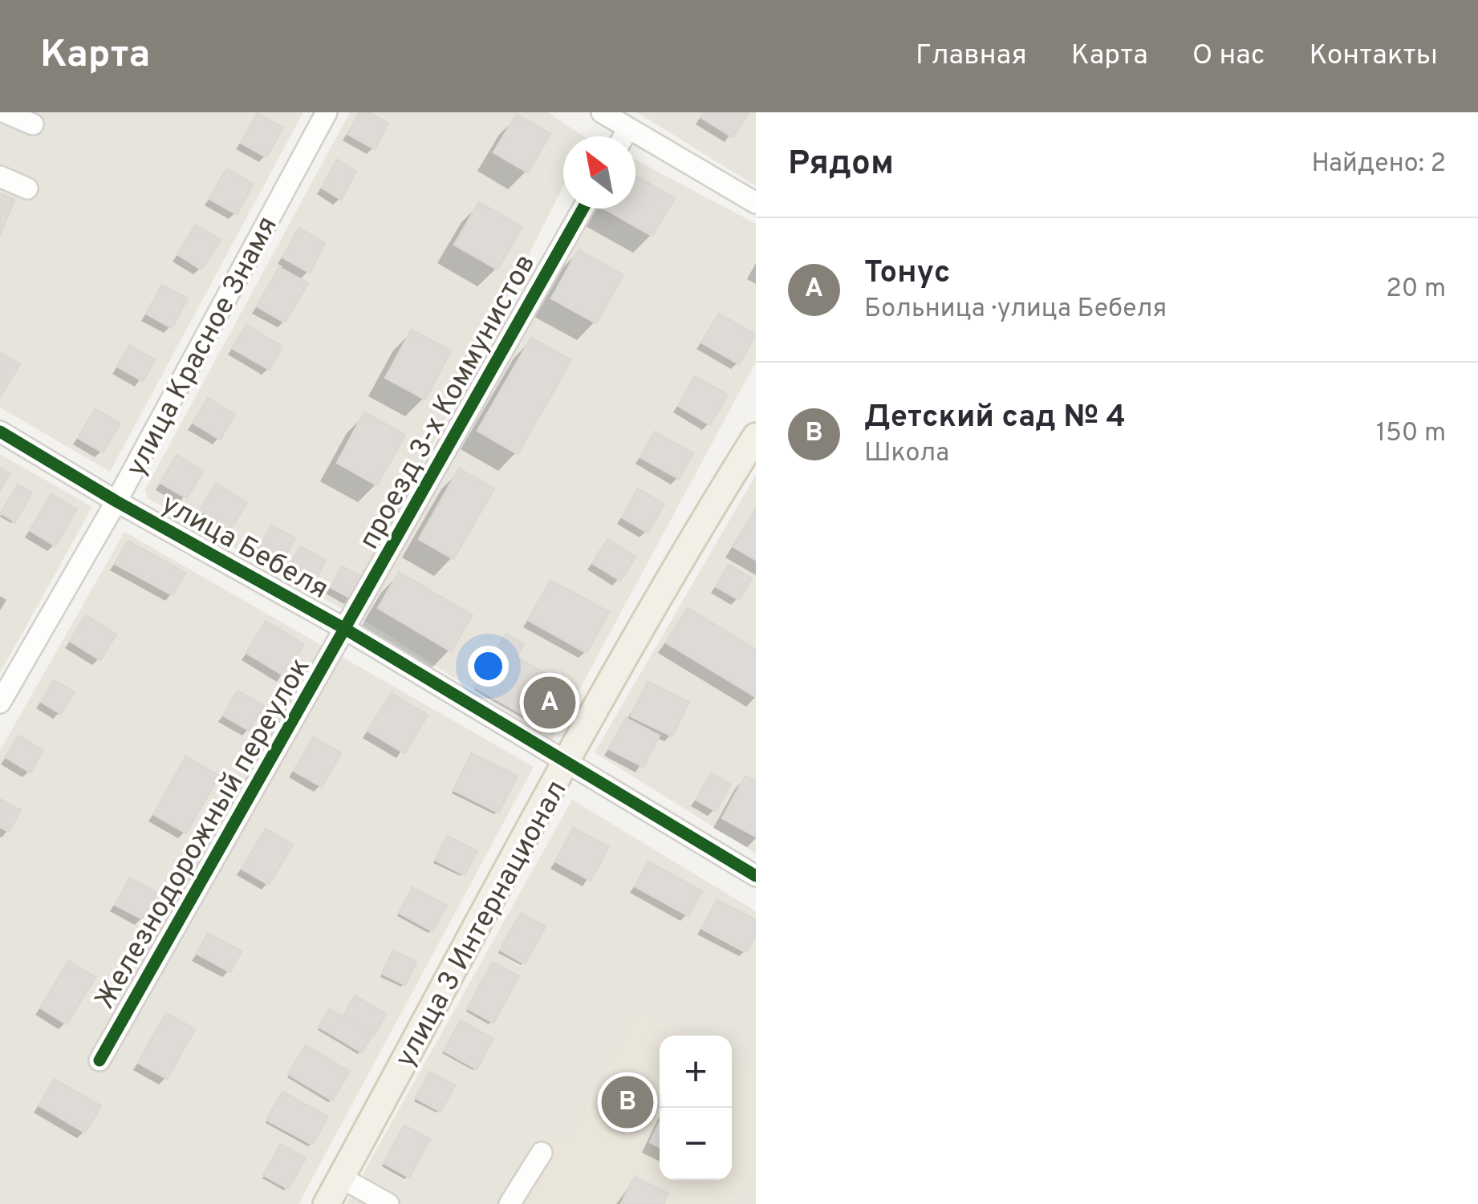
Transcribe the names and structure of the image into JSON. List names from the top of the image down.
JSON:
{
  "streets": {
    "main road": ["улица 3 Интернационал"],
    "street": [
      "улица Красное Знамя",
      "проезд 3-х Коммунистов",
      "улица Бебеля",
      "Железнодорожный переулок"
    ]
  },
  "crossings": [
    ["улица Красное Знамя", "улица Бебеля"],
    ["проезд 3-х Коммунистов", "улица Бебеля"],
    ["проезд 3-х Коммунистов", "Железнодорожный переулок"],
    ["улица Бебеля", "Железнодорожный переулок"],
    ["улица Бебеля", "улица 3 Интернационал"]
  ],
  "north": "top left",
  "page": {
    "header": "Карта",
    "nav": [
      "Главная",
      "Карта",
      "О нас",
      "Контакты"
    ],
    "heading": ["Рядом", "Найдено: 2"],
    "list": [
      {
        "mark": "A",
        "name": "Тонус",
        "note": "Больница · улица Бебеля",
        "value": "20 m"
      },
      {
        "mark": "B",
        "name": "Детский сад № 4",
        "note": "Школа",
        "value": "150 m"
      }
    ],
    "pins": ["A", "B"],
    "map_buttons": ["+", "−"]
  }
}
